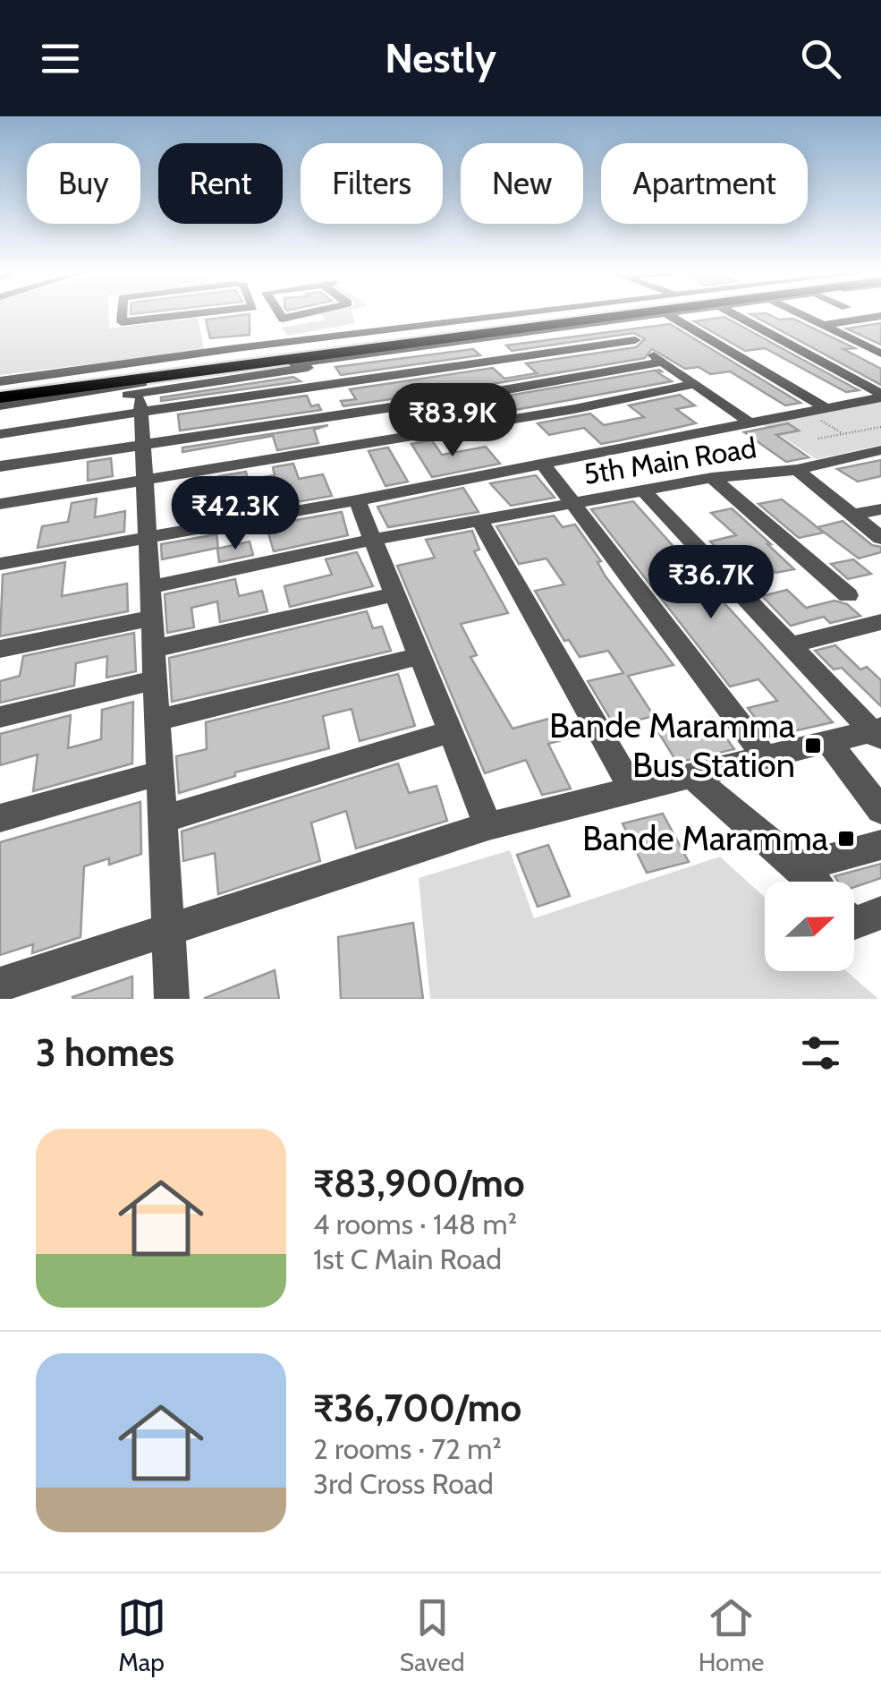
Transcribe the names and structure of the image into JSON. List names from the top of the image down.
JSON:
{
  "streets": {
    "street": ["5th Main Road"]
  },
  "places": {
    "transit": ["Bande Maramma Bus Station", "Bande Maramma"]
  },
  "north": "right",
  "page": {
    "header": "Nestly",
    "chip": [
      "Buy",
      "Rent",
      "Filters",
      "New",
      "Apartment"
    ],
    "price": ["₹83.9K", "₹42.3K", "₹36.7K"],
    "heading": "3 homes",
    "list": [
      {
        "name": "₹83,900/mo",
        "note": "4 rooms · 148 m² · 1st C Main Road"
      },
      {
        "name": "₹36,700/mo",
        "note": "2 rooms · 72 m² · 3rd Cross Road"
      }
    ],
    "tabs": ["Map", "Saved", "Home"]
  }
}
